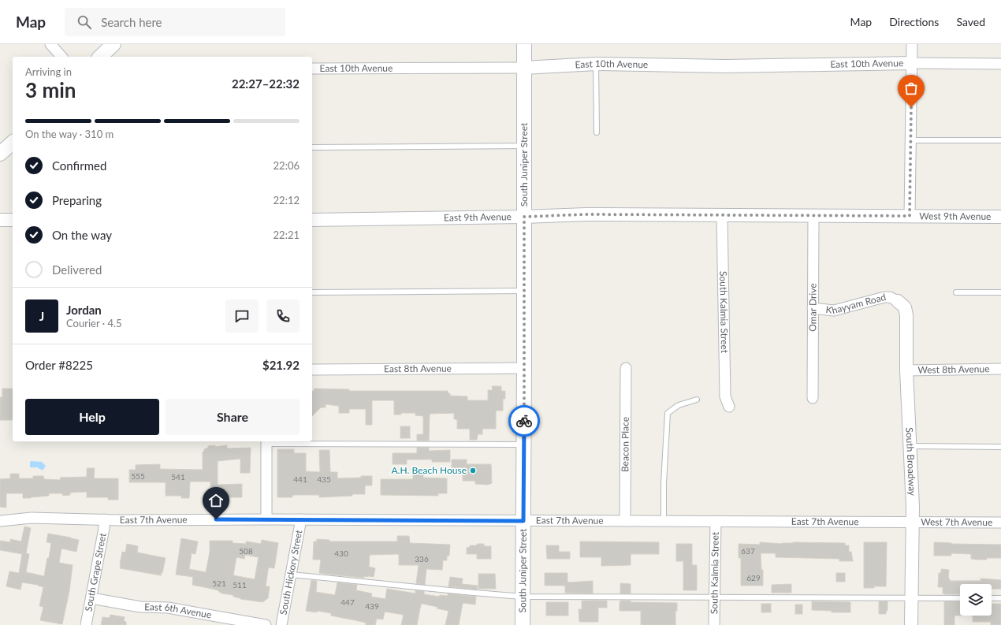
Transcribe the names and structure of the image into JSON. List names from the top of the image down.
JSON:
{
  "streets": {
    "main road": ["South Juniper Street"],
    "street": [
      "East 10th Avenue",
      "West 9th Avenue",
      "East 9th Avenue",
      "Khayyam Road",
      "Omar Drive",
      "South Kalmia Street",
      "East 8th Avenue",
      "West 8th Avenue",
      "Beacon Place",
      "South Broadway",
      "East 7th Avenue",
      "West 7th Avenue",
      "South Grape Street",
      "South Hickory Street",
      "East 6th Avenue"
    ]
  },
  "crossings": [
    ["East 10th Avenue", "South Juniper Street"],
    ["South Juniper Street", "East 9th Avenue"],
    ["South Juniper Street", "East 8th Avenue"],
    ["South Juniper Street", "East 7th Avenue"],
    ["West 9th Avenue", "East 9th Avenue"],
    ["East 9th Avenue", "Omar Drive"],
    ["East 9th Avenue", "South Kalmia Street"],
    ["Khayyam Road", "Omar Drive"],
    ["Khayyam Road", "South Broadway"],
    ["South Kalmia Street", "East 7th Avenue"],
    ["West 8th Avenue", "South Broadway"],
    ["Beacon Place", "East 7th Avenue"],
    ["South Broadway", "East 7th Avenue"],
    ["South Broadway", "West 7th Avenue"],
    ["East 7th Avenue", "West 7th Avenue"],
    ["East 7th Avenue", "South Grape Street"],
    ["East 7th Avenue", "South Hickory Street"],
    ["South Grape Street", "East 6th Avenue"]
  ],
  "places": ["A.H. Beach House"],
  "house_numbers": [
    "555",
    "541",
    "441",
    "435",
    "508",
    "637",
    "430",
    "336",
    "629",
    "521",
    "511",
    "447",
    "439"
  ],
  "page": {
    "header": "Map",
    "search": "Search here",
    "nav": ["Map", "Directions", "Saved"],
    "heading": ["3 min", "Arriving in", "22:27–22:32"],
    "panel": [
      "Jordan",
      "Courier · 4.5",
      "Order #8225",
      "$21.92"
    ],
    "bar": "On the way · 310 m",
    "list": [
      ["Confirmed", "22:06"],
      ["Preparing", "22:12"],
      ["On the way", "22:21"],
      "Delivered"
    ],
    "round": "J",
    "buttons": ["Help", "Share"]
  }
}
